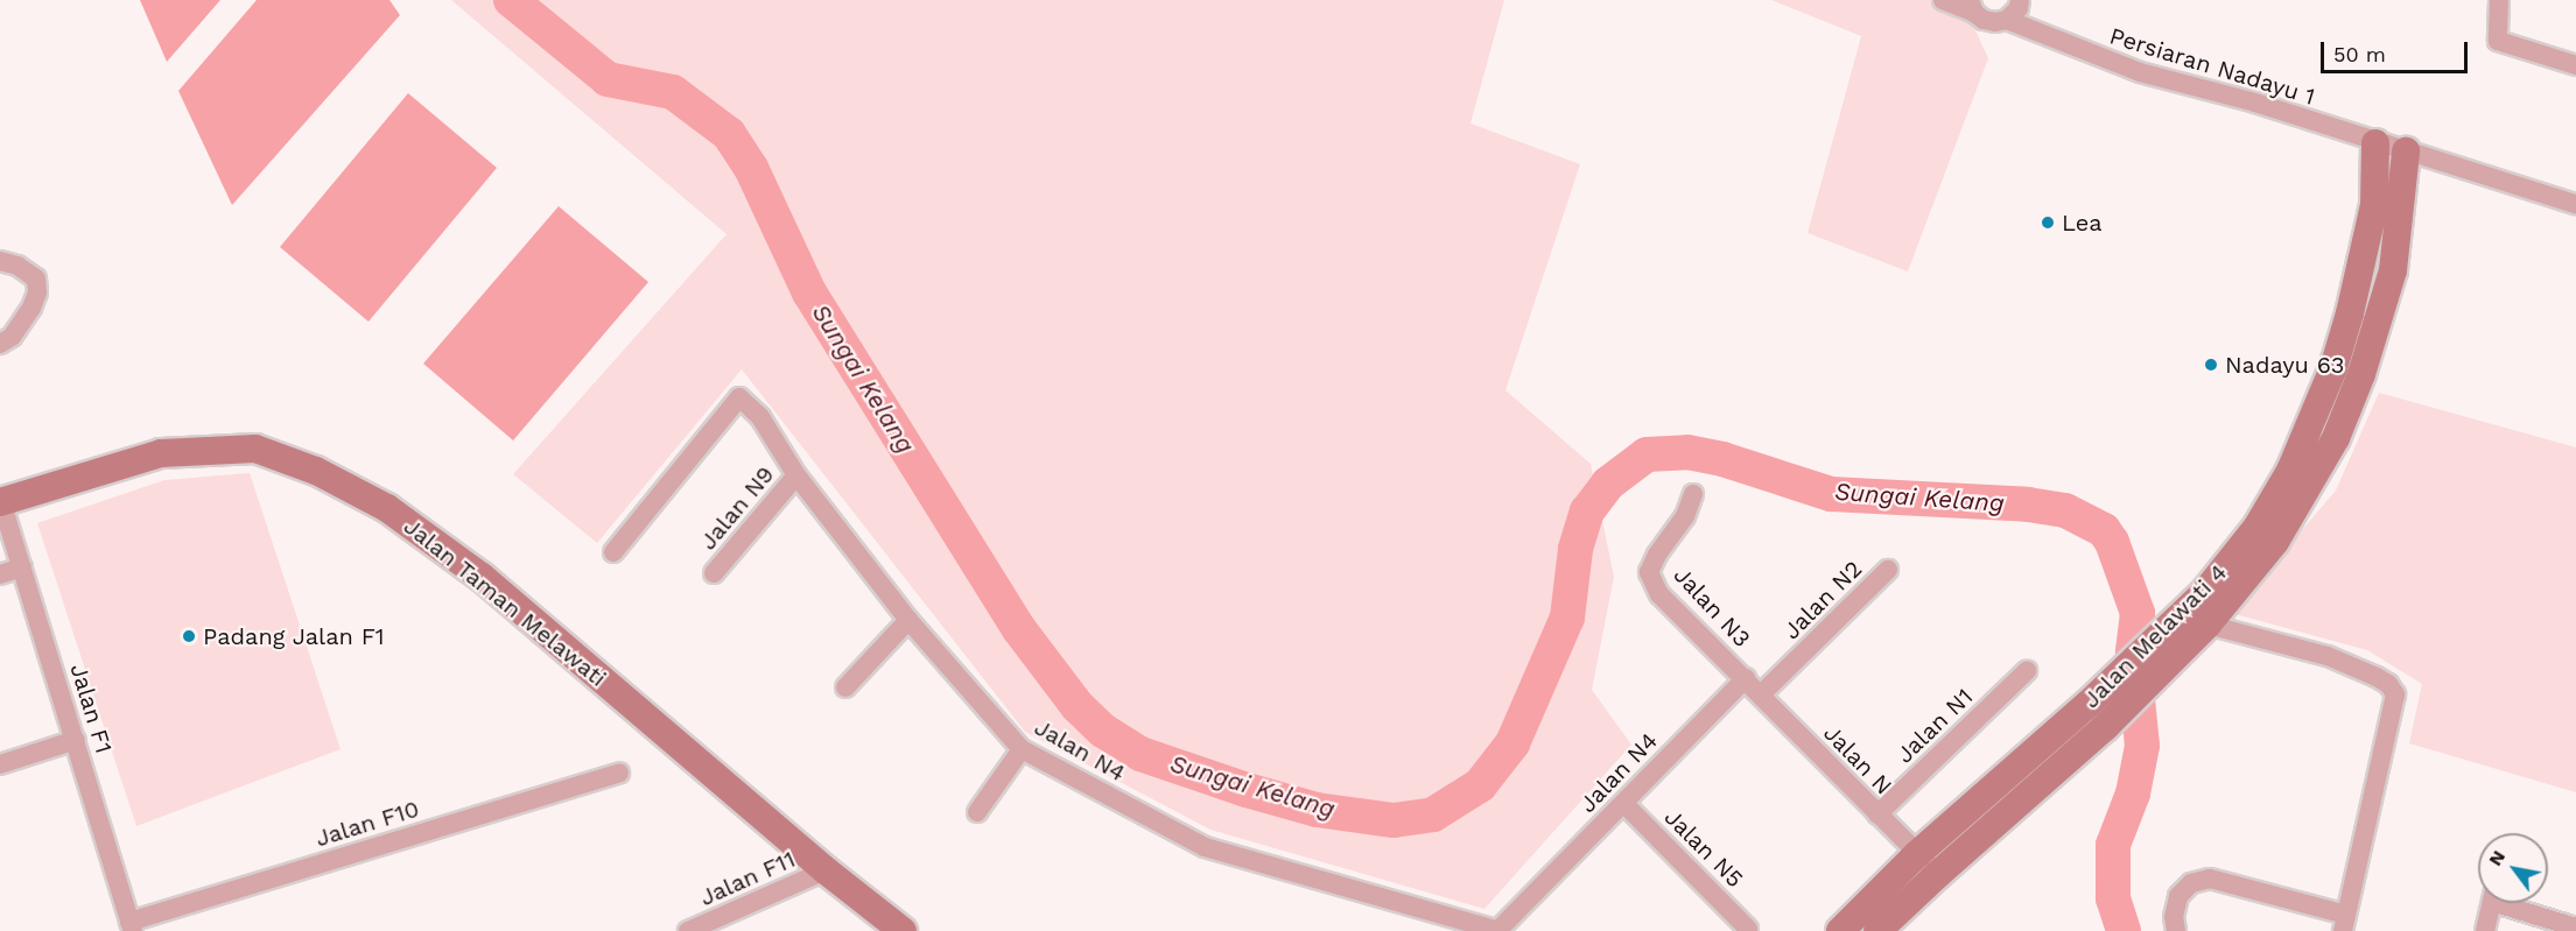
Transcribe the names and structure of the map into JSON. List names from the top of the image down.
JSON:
{
  "streets": {
    "street": [
      "Persiaran Nadayu 1",
      "Jalan N9",
      "Jalan N2",
      "Jalan Taman Melawati",
      "Jalan N3",
      "Jalan Melawati 4",
      "Jalan F1",
      "Jalan N1",
      "Jalan N4",
      "Jalan N",
      "Jalan F10",
      "Jalan N5",
      "Jalan F11"
    ]
  },
  "crossings": [
    ["Persiaran Nadayu 1", "Jalan Melawati 4"],
    ["Jalan N9", "Jalan N4"],
    ["Jalan N2", "Jalan N"],
    ["Jalan Taman Melawati", "Jalan F1"],
    ["Jalan Taman Melawati", "Jalan F11"],
    ["Jalan N3", "Jalan N4"],
    ["Jalan N3", "Jalan N"],
    ["Jalan Melawati 4", "Jalan N"],
    ["Jalan F1", "Jalan F10"],
    ["Jalan N1", "Jalan N"],
    ["Jalan N4", "Jalan N"],
    ["Jalan N4", "Jalan N5"]
  ],
  "water": ["Sungai Kelang"],
  "places": ["Lea", "Nadayu 63", "Padang Jalan F1"],
  "scale_bar": "50 m",
  "north": "top left"
}
